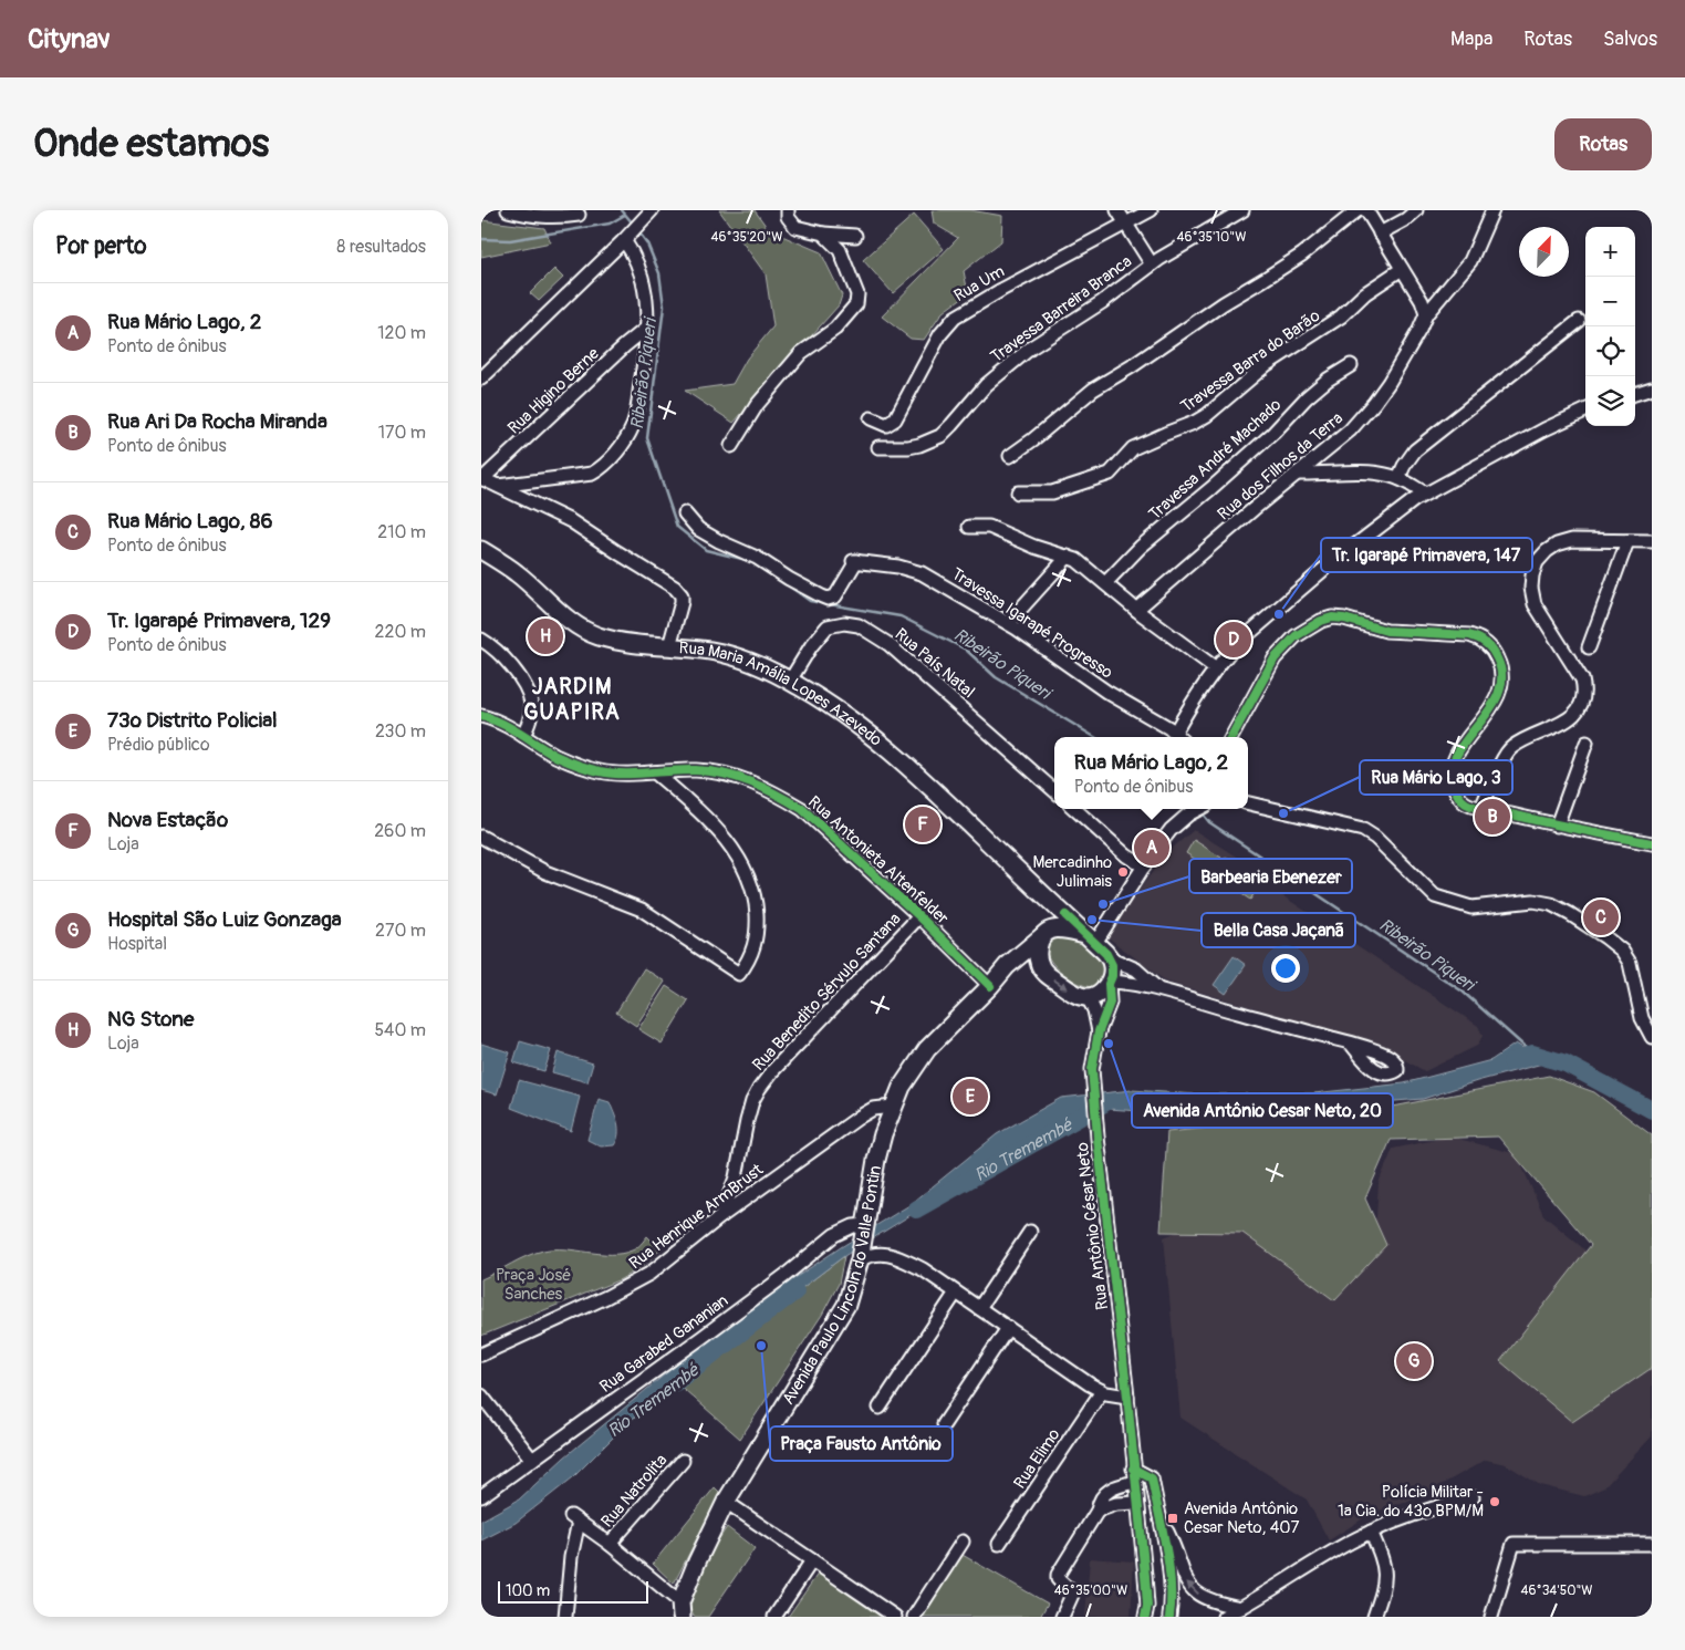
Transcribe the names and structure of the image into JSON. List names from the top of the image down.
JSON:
{
  "streets": {
    "main road": ["Rua Maria Amália Lopes Azevedo", "Avenida Paulo Lincoln do Valle Pontin"],
    "street": [
      "Rua Um",
      "Travessa Barreira Branca",
      "Travessa Barra do Barão",
      "Rua Higino Berne",
      "Travessa André Machado",
      "Rua dos Filhos da Terra",
      "Travessa Igarapé Progresso",
      "Rua País Natal",
      "Rua Antonieta Altenfelder",
      "Rua Benedito Sérvulo Santana",
      "Rua Henrique ArmBrust",
      "Rua Antônio César Neto",
      "Rua Garabed Gananian",
      "Rua Elimo",
      "Rua Natrolita"
    ]
  },
  "crossings": [
    ["Rua País Natal", "Rua Maria Amália Lopes Azevedo"],
    ["Rua Maria Amália Lopes Azevedo", "Rua Antônio César Neto"],
    ["Rua Maria Amália Lopes Azevedo", "Avenida Paulo Lincoln do Valle Pontin"],
    ["Rua Antonieta Altenfelder", "Rua Benedito Sérvulo Santana"],
    ["Rua Antonieta Altenfelder", "Avenida Paulo Lincoln do Valle Pontin"],
    ["Rua Benedito Sérvulo Santana", "Rua Henrique ArmBrust"],
    ["Rua Henrique ArmBrust", "Avenida Paulo Lincoln do Valle Pontin"],
    ["Rua Antônio César Neto", "Avenida Paulo Lincoln do Valle Pontin"],
    ["Avenida Paulo Lincoln do Valle Pontin", "Rua Garabed Gananian"],
    ["Avenida Paulo Lincoln do Valle Pontin", "Rua Natrolita"]
  ],
  "districts": ["JARDIM GUAPIRA"],
  "water": ["Ribeirão Piqueri", "Rio Tremembé"],
  "parks": ["Praça José Sanches"],
  "places": {
    "other": [
      "Tr. Igarapé Primavera, 147",
      "Rua Mário Lago, 3",
      "Mercadinho Julimais",
      "Barbearia Ebenezer",
      "Bella Casa Jaçanã",
      "Avenida Antônio Cesar Neto, 20",
      "Praça Fausto Antônio",
      "Polícia Militar - 1ª Cia. do 43º BPM/M"
    ],
    "transit": ["Avenida Antônio Cesar Neto, 407"]
  },
  "scale_bar": "100 m",
  "north": "top right",
  "page": {
    "header": "Citynav",
    "nav": ["Mapa", "Rotas", "Salvos"],
    "buttons": "Rotas",
    "title": "Onde estamos",
    "heading": ["Por perto", "8 resultados"],
    "map_buttons": ["+", "−"],
    "list": [
      {
        "mark": "A",
        "name": "Rua Mário Lago, 2",
        "note": "Ponto de ônibus",
        "value": "120 m"
      },
      {
        "mark": "B",
        "name": "Rua Ari Da Rocha Miranda",
        "note": "Ponto de ônibus",
        "value": "170 m"
      },
      {
        "mark": "C",
        "name": "Rua Mário Lago, 86",
        "note": "Ponto de ônibus",
        "value": "210 m"
      },
      {
        "mark": "D",
        "name": "Tr. Igarapé Primavera, 129",
        "note": "Ponto de ônibus",
        "value": "220 m"
      },
      {
        "mark": "E",
        "name": "73º Distrito Policial",
        "note": "Prédio público",
        "value": "230 m"
      },
      {
        "mark": "F",
        "name": "Nova Estação",
        "note": "Loja",
        "value": "260 m"
      },
      {
        "mark": "G",
        "name": "Hospital São Luiz Gonzaga",
        "note": "Hospital",
        "value": "270 m"
      },
      {
        "mark": "H",
        "name": "NG Stone",
        "note": "Loja",
        "value": "540 m"
      }
    ],
    "pins": [
      "H",
      "D",
      "B",
      "F",
      "A",
      "C",
      "E",
      "G"
    ],
    "popup": ["Rua Mário Lago, 2", "Ponto de ônibus"],
    "scale": "100 m"
  },
  "coordinates": [
    "46°35'20\"W",
    "46°35'10\"W",
    "46°35'00\"W",
    "46°34'50\"W"
  ]
}
